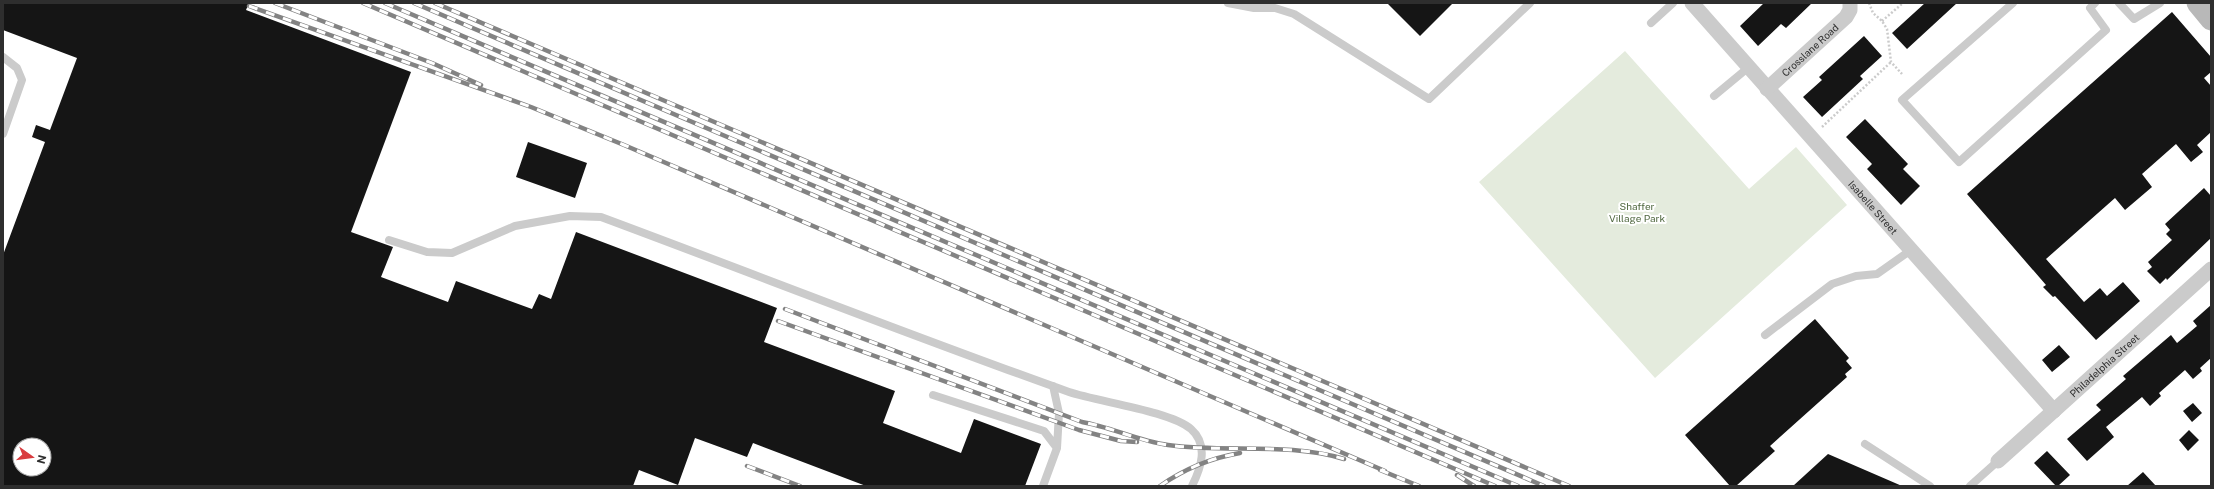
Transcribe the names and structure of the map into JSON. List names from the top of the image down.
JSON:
{
  "streets": {
    "street": ["Crosslane Road", "Isabelle Street", "Philadelphia Street"]
  },
  "crossings": [
    ["Crosslane Road", "Isabelle Street"],
    ["Isabelle Street", "Philadelphia Street"]
  ],
  "parks": ["Shaffer Village Park"],
  "north": "right"
}
